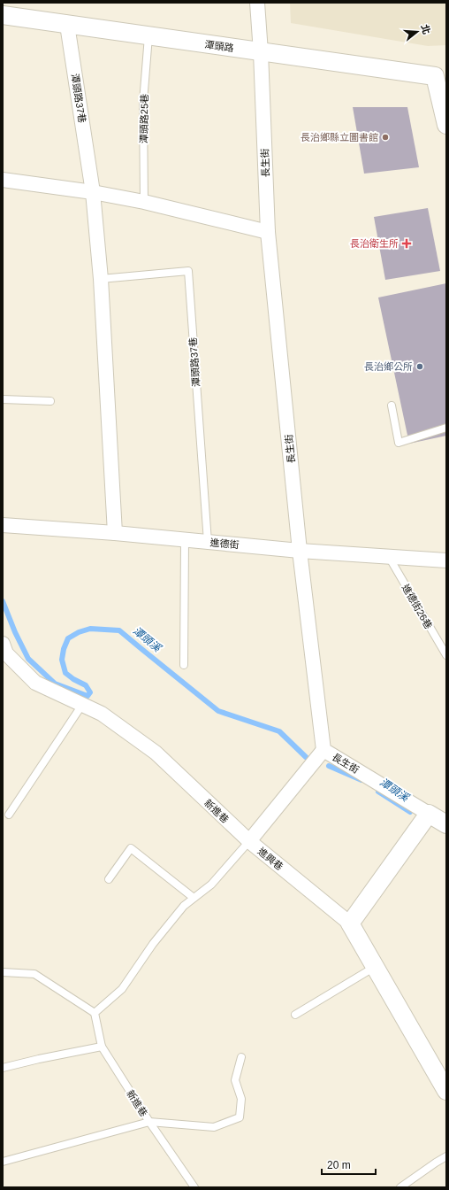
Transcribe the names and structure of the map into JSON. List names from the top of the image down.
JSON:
{
  "streets": {
    "street": [
      "潭頭路",
      "潭頭路37巷",
      "長生街",
      "進德街",
      "新進巷",
      "進興巷"
    ],
    "lane": ["潭頭路25巷", "進德街26巷"]
  },
  "crossings": [
    ["潭頭路", "潭頭路37巷"],
    ["潭頭路", "潭頭路25巷"],
    ["潭頭路", "長生街"],
    ["潭頭路37巷", "進德街"],
    ["長生街", "進德街"],
    ["長生街", "進興巷"],
    ["進德街", "進德街26巷"],
    ["新進巷", "進興巷"]
  ],
  "water": ["潭頭溪"],
  "places": {
    "other": ["長治鄉縣立圖書館", "長治鄉公所"],
    "health": ["長治衛生所"]
  },
  "scale_bar": "20 m",
  "north": "right"
}
